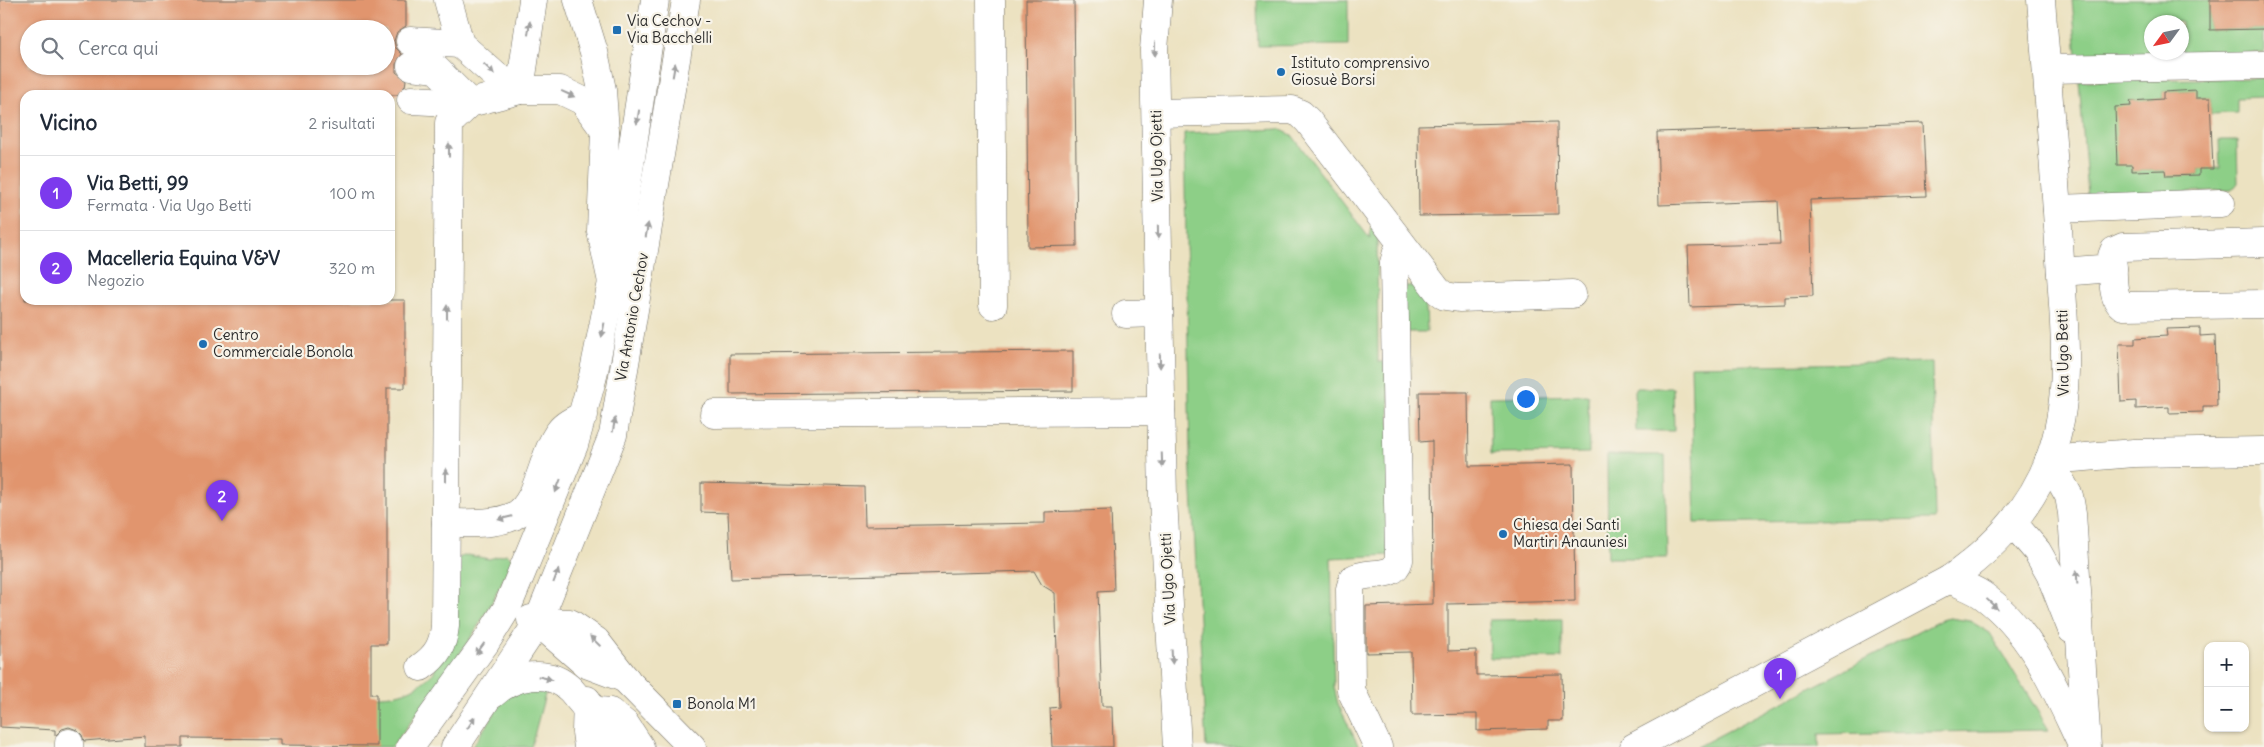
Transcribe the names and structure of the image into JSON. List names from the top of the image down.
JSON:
{
  "streets": {
    "street": ["Via Ugo Ojetti", "Via Antonio Cechov", "Via Ugo Betti"]
  },
  "places": {
    "transit": ["Via Cechov - Via Bacchelli", "Bonola M1"],
    "other": ["Istituto comprensivo Giosuè Borsi", "Centro Commerciale Bonola", "Chiesa dei Santi Martiri Anauniesi"]
  },
  "north": "bottom left",
  "page": {
    "search": "Cerca qui",
    "heading": ["Vicino", "2 risultati"],
    "list": [
      {
        "mark": "1",
        "name": "Via Betti, 99",
        "note": "Fermata · Via Ugo Betti",
        "value": "100 m"
      },
      {
        "mark": "2",
        "name": "Macelleria Equina V&V",
        "note": "Negozio",
        "value": "320 m"
      }
    ],
    "pins": ["2", "1"],
    "map_buttons": ["+", "−"]
  }
}
